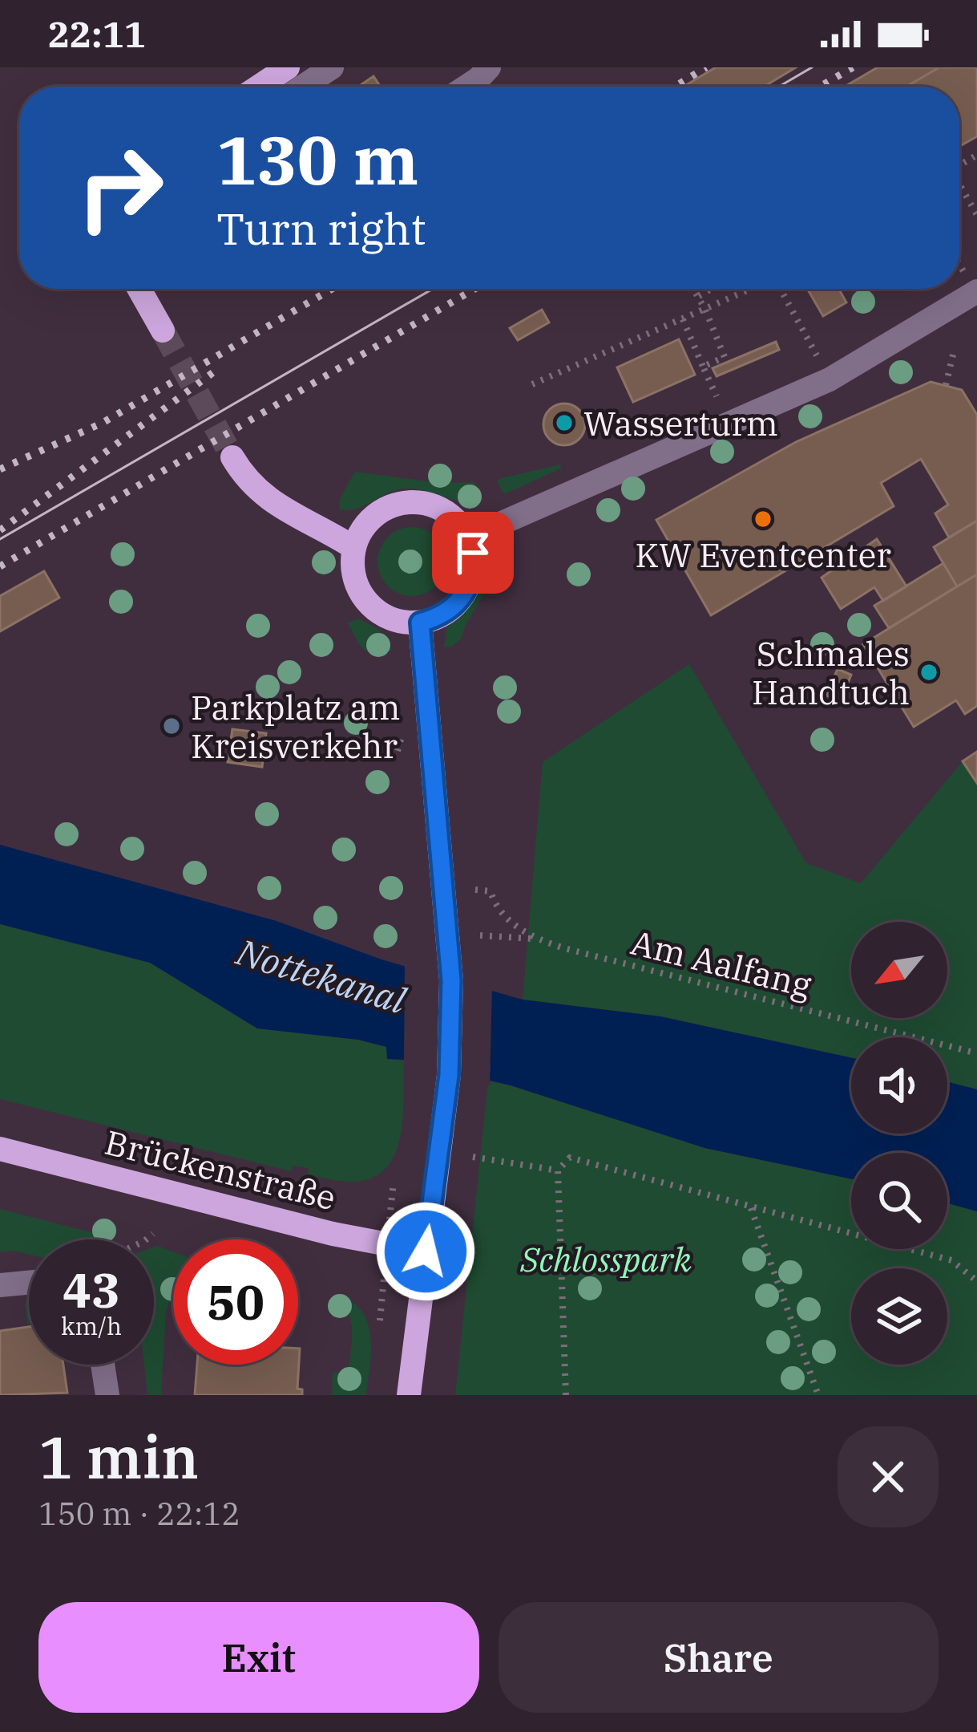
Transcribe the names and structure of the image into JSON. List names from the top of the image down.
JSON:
{
  "streets": {
    "main road": ["Brückenstraße"],
    "path": ["Am Aalfang"]
  },
  "water": ["Nottekanal"],
  "parks": ["Schlosspark"],
  "places": [
    "Wasserturm",
    "KW Eventcenter",
    "Schmales Handtuch",
    "Parkplatz am Kreisverkehr"
  ],
  "north": "bottom left",
  "page": {
    "status": "22:11",
    "turn": ["130 m", "Turn right"],
    "speed": "43 km/h",
    "limit": "50",
    "heading": ["1 min", "150 m · 22:12"],
    "buttons": ["Exit", "Share"]
  }
}
